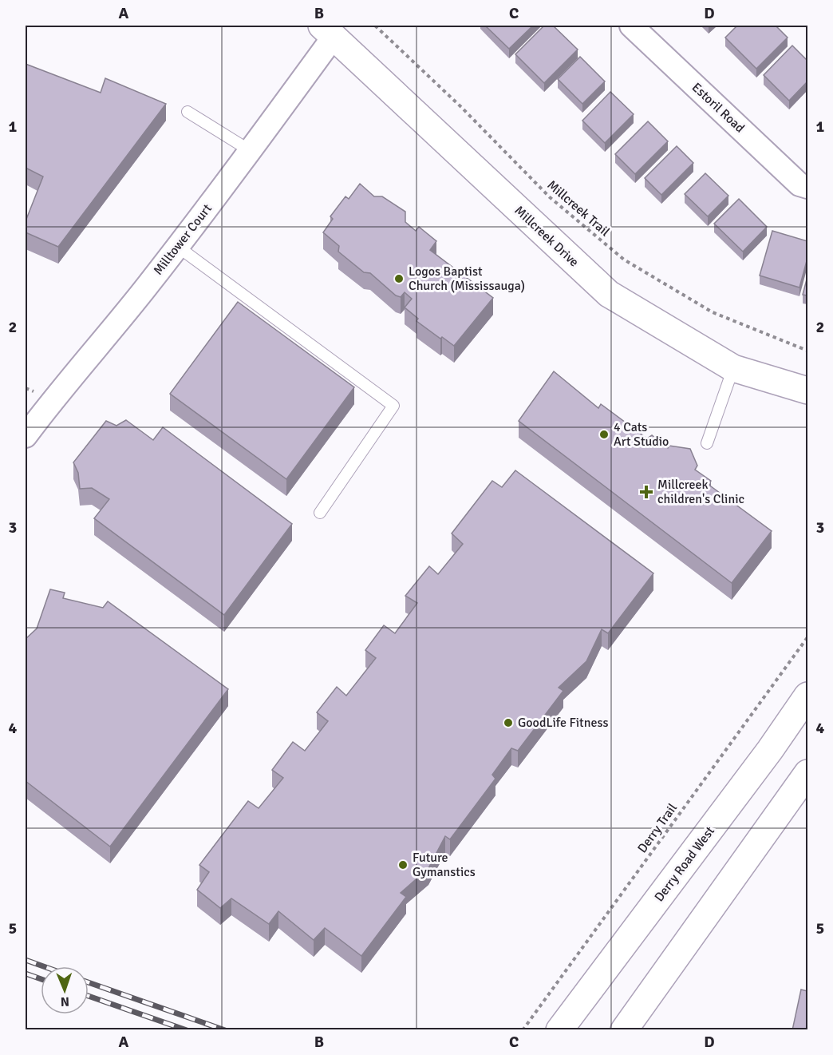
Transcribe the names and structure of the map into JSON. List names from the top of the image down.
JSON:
{
  "streets": {
    "main road": ["Millcreek Drive", "Derry Road West"],
    "street": ["Estoril Road", "Milltower Court"],
    "path": ["Millcreek Trail", "Derry Trail"]
  },
  "crossings": [
    ["Millcreek Drive", "Milltower Court"]
  ],
  "places": {
    "other": [
      "Logos Baptist Church (Mississauga)",
      "4 Cats Art Studio",
      "GoodLife Fitness",
      "Future Gymanstics"
    ],
    "health": ["Millcreek children's Clinic"]
  },
  "north": "bottom",
  "grid": {
    "columns": [
      "A",
      "B",
      "C",
      "D"
    ],
    "rows": [
      "1",
      "2",
      "3",
      "4",
      "5"
    ]
  }
}
